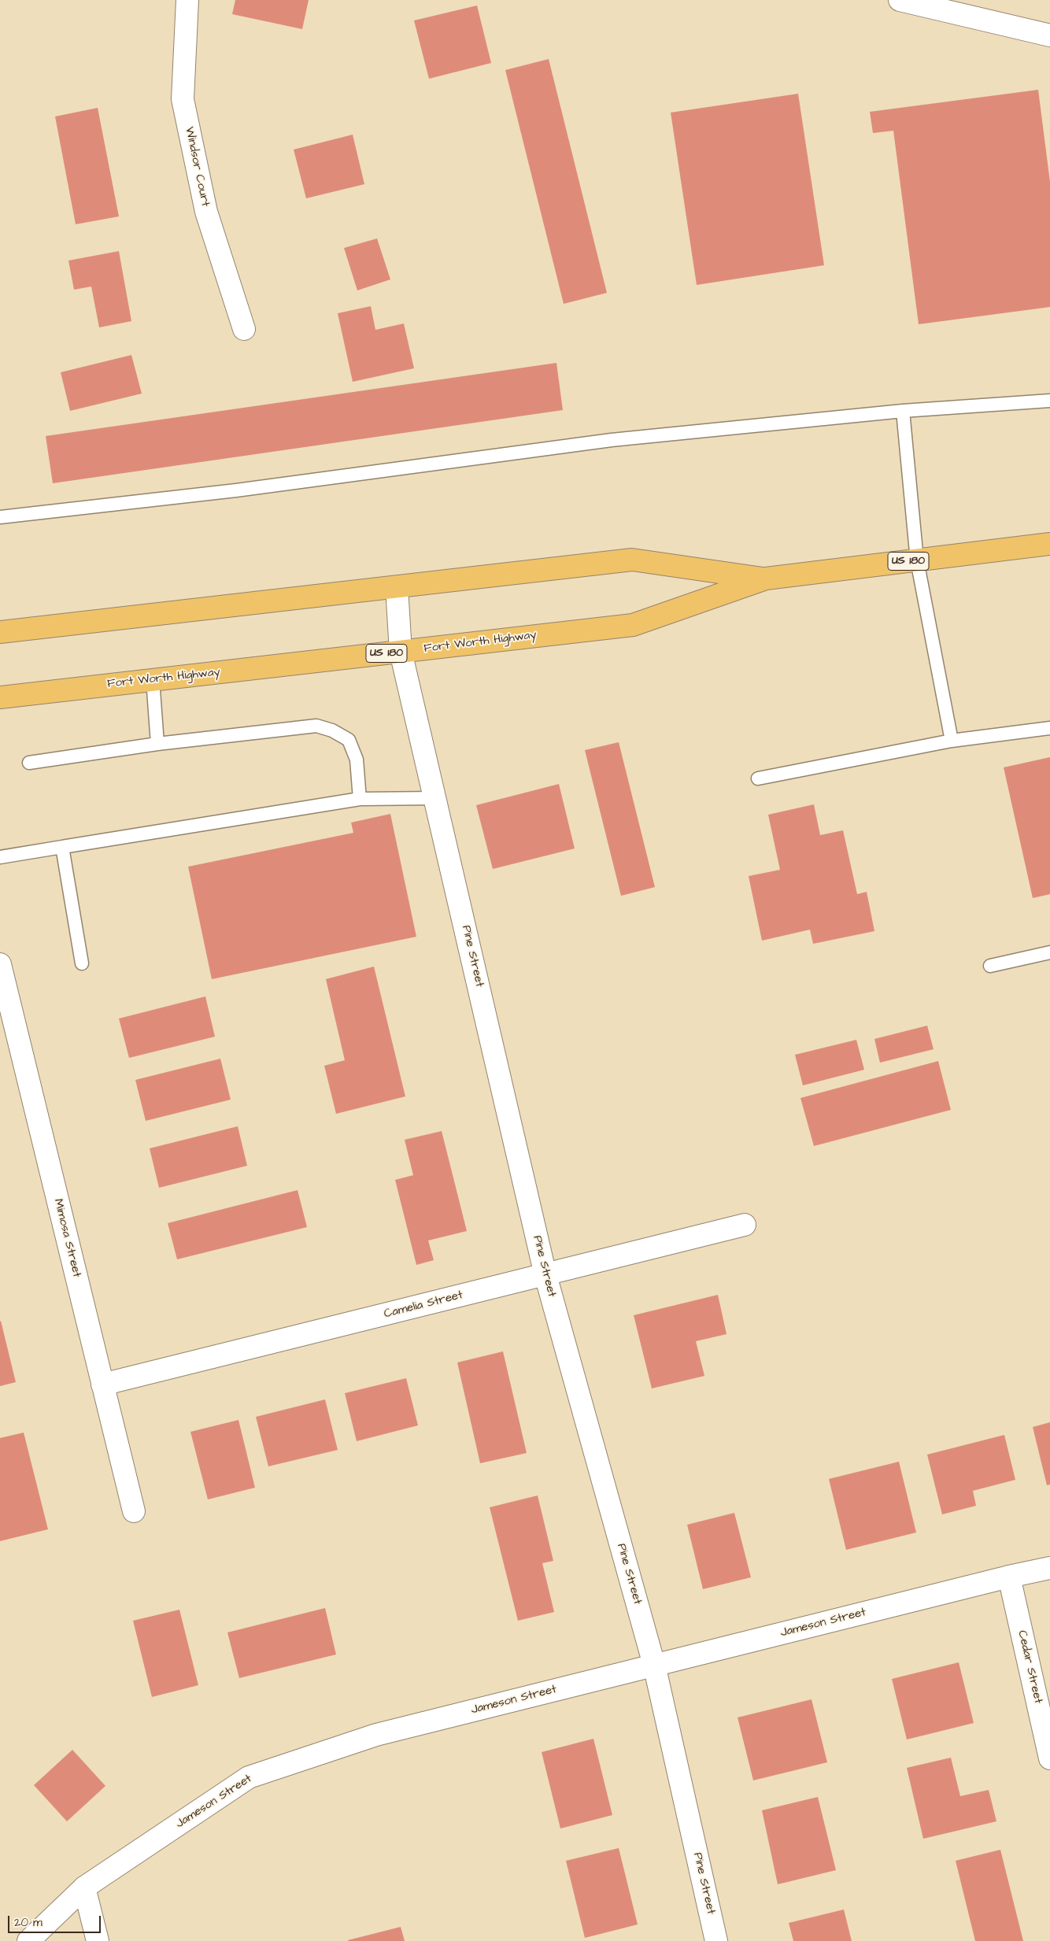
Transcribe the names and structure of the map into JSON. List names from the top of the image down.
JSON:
{
  "streets": {
    "main road": ["US 180", "Fort Worth Highway"],
    "street": [
      "Windsor Court",
      "Pine Street",
      "Mimosa Street",
      "Camelia Street",
      "Jameson Street",
      "Cedar Street"
    ]
  },
  "crossings": [
    ["Fort Worth Highway", "Pine Street"],
    ["Pine Street", "Camelia Street"],
    ["Pine Street", "Jameson Street"],
    ["Mimosa Street", "Camelia Street"],
    ["Jameson Street", "Cedar Street"]
  ],
  "scale_bar": "20 m"
}
